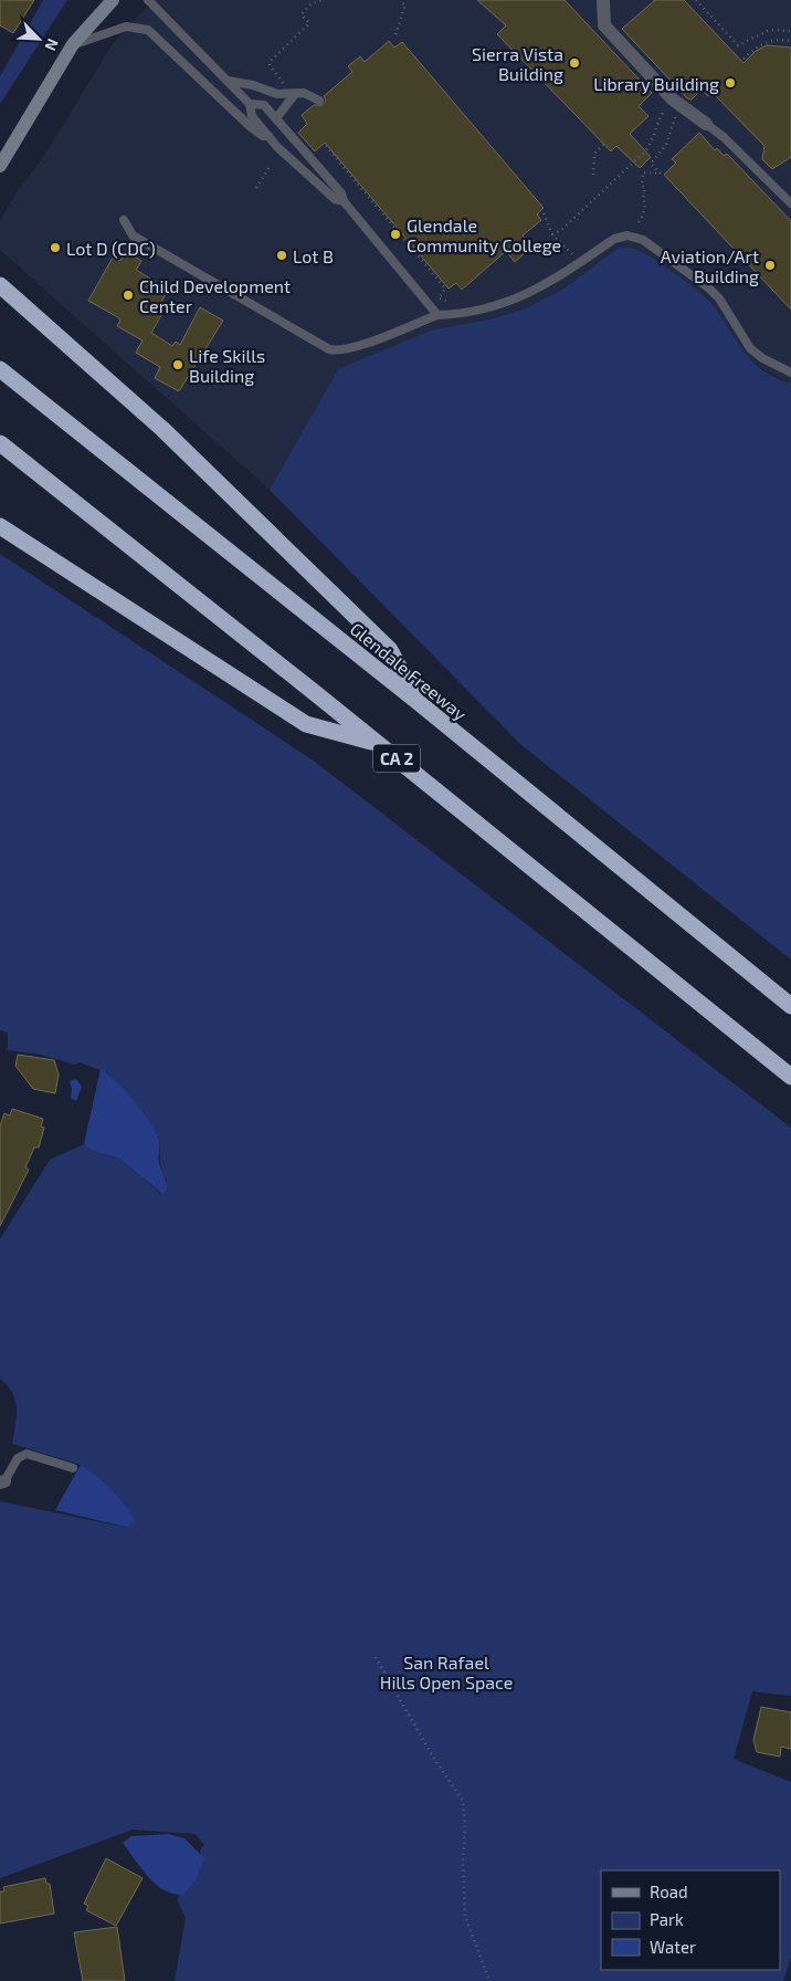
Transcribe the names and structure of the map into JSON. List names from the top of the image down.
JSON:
{
  "streets": {
    "highway": ["Glendale Freeway", "CA 2"]
  },
  "parks": ["San Rafael Hills Open Space"],
  "places": [
    "Sierra Vista Building",
    "Library Building",
    "Glendale Community College",
    "Lot D (CDC)",
    "Lot B",
    "Aviation/Art Building",
    "Child Development Center",
    "Life Skills Building"
  ],
  "legend": ["Road", "Park", "Water"],
  "north": "bottom right"
}
